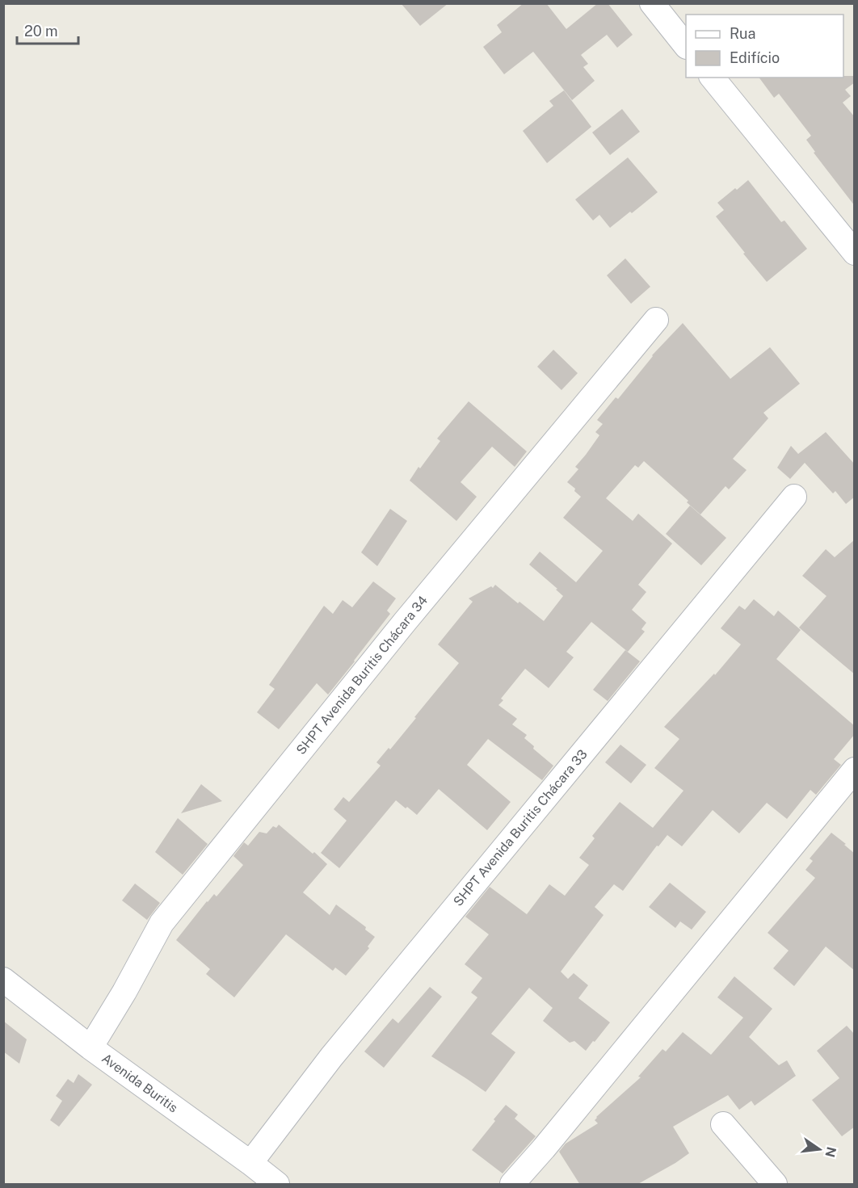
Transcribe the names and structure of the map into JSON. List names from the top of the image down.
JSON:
{
  "streets": {
    "street": ["SHPT Avenida Buritis Chácara 34", "SHPT Avenida Buritis Chácara 33", "Avenida Buritis"]
  },
  "crossings": [
    ["SHPT Avenida Buritis Chácara 34", "Avenida Buritis"],
    ["SHPT Avenida Buritis Chácara 33", "Avenida Buritis"]
  ],
  "legend": ["Rua", "Edifício"],
  "scale_bar": "20 m",
  "north": "right"
}
